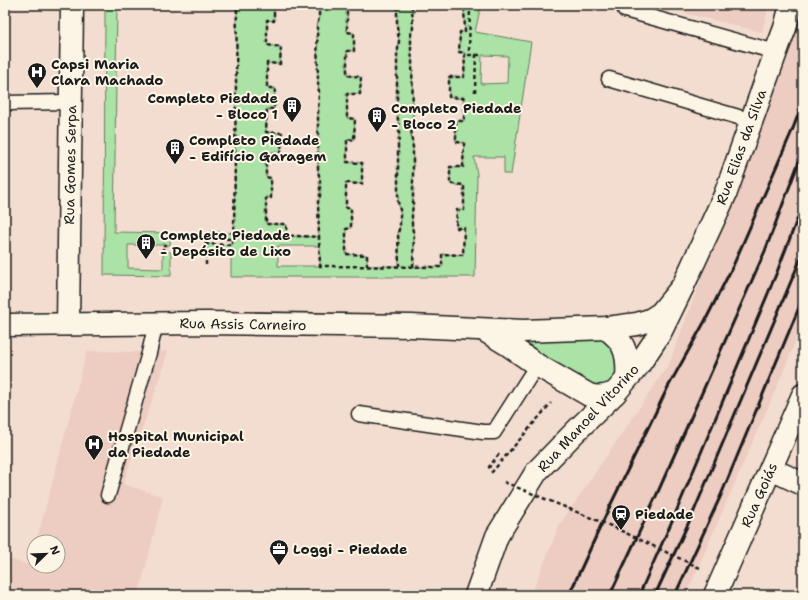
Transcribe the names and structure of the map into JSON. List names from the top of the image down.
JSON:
{
  "streets": {
    "street": [
      "Rua Elias da Silva",
      "Rua Gomes Serpa",
      "Rua Assis Carneiro",
      "Rua Manoel Vitorino",
      "Rua Goiás"
    ]
  },
  "crossings": [
    ["Rua Elias da Silva", "Rua Assis Carneiro"],
    ["Rua Elias da Silva", "Rua Manoel Vitorino"],
    ["Rua Gomes Serpa", "Rua Assis Carneiro"],
    ["Rua Assis Carneiro", "Rua Manoel Vitorino"]
  ],
  "places": {
    "hospital": ["Capsi Maria Clara Machado", "Hospital Municipal da Piedade"],
    "building": [
      "Completo Piedade - Bloco 1",
      "Completo Piedade - Bloco 2",
      "Completo Piedade - Edifício Garagem",
      "Completo Piedade - Depósito de Lixo"
    ],
    "station": ["Piedade"],
    "office": ["Loggi - Piedade"]
  },
  "north": "top right"
}
